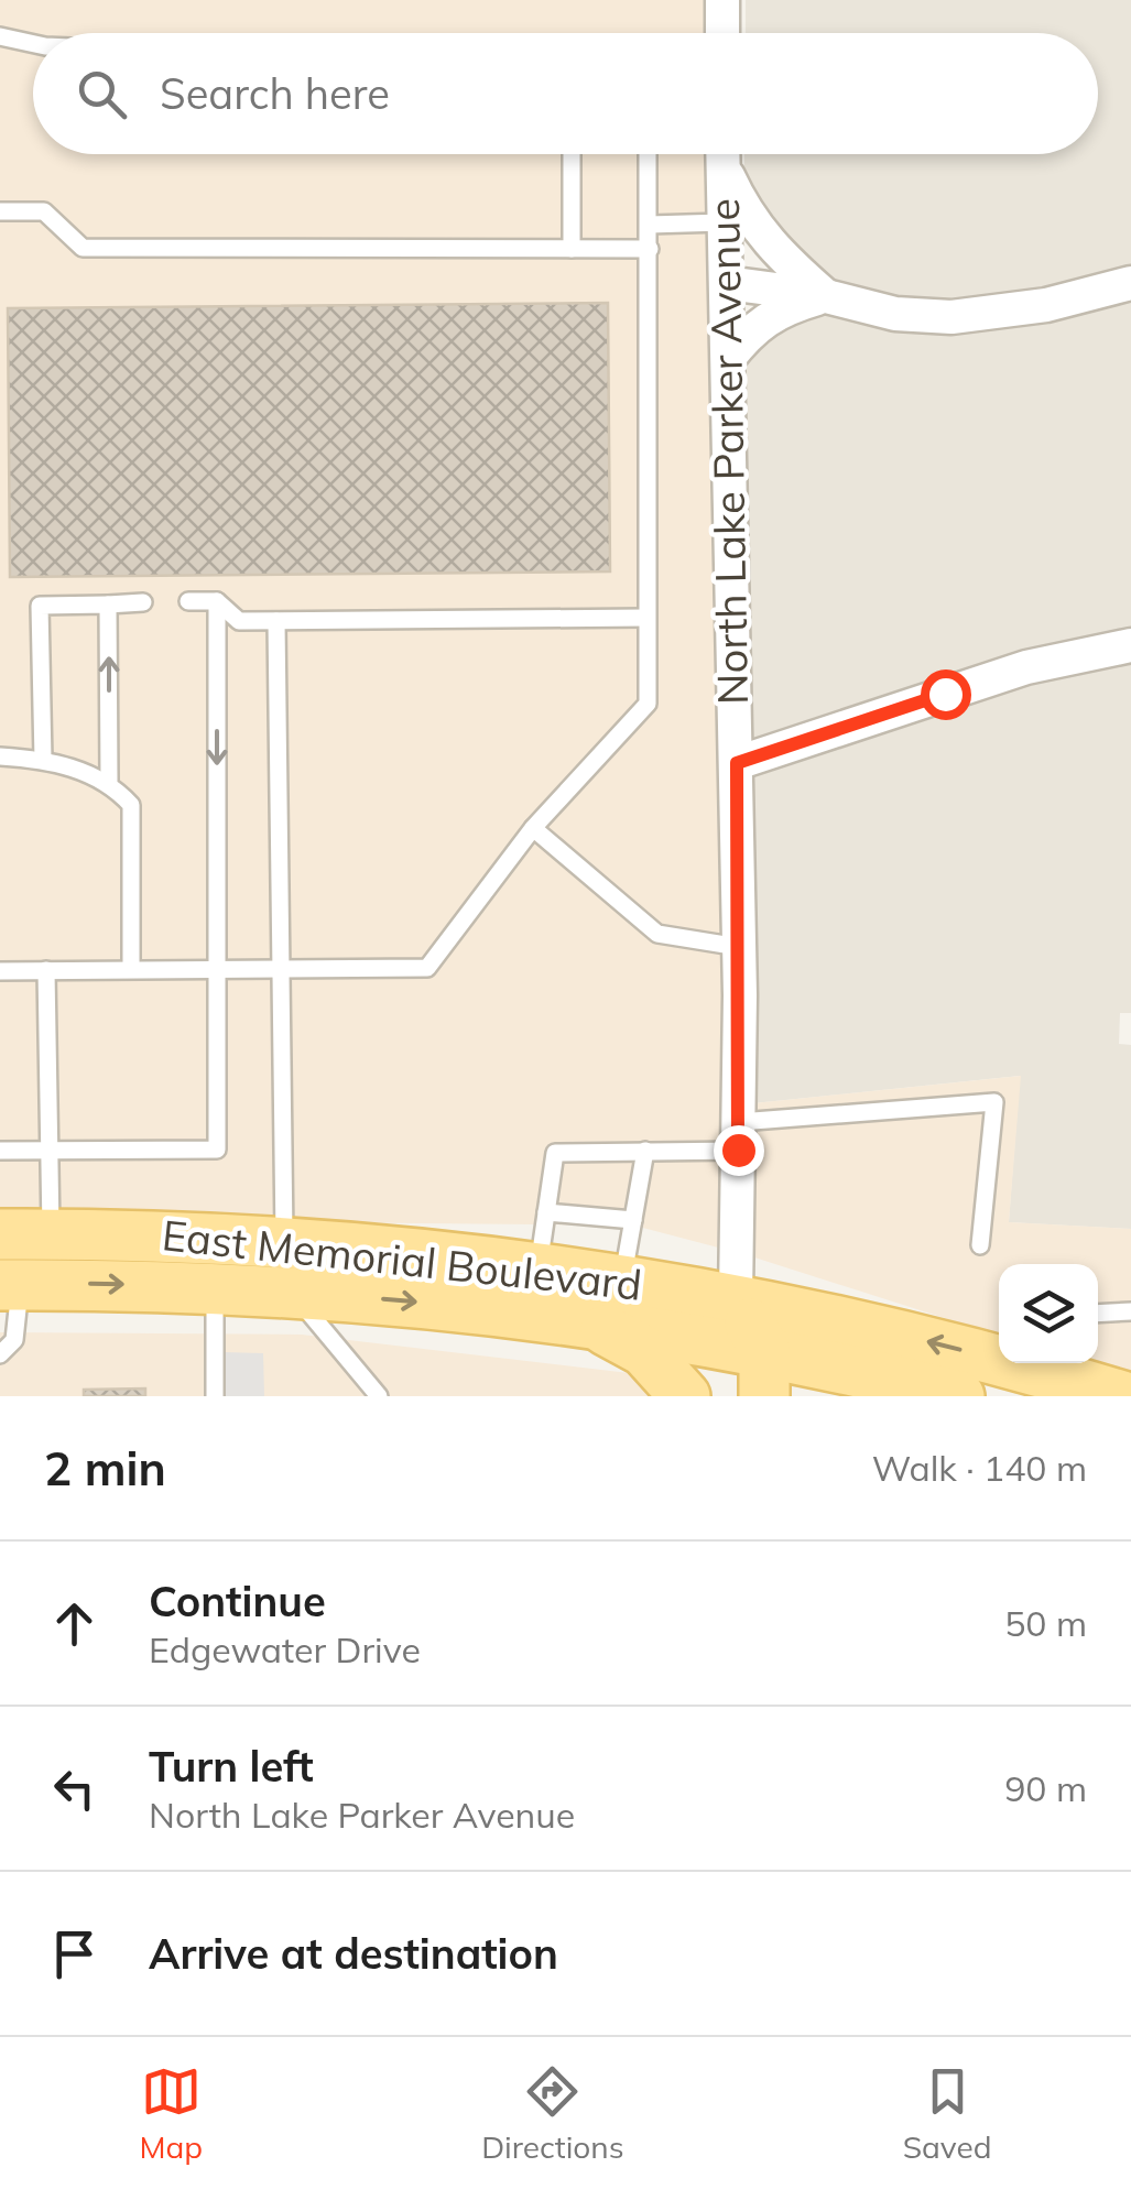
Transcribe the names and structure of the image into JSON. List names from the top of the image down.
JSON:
{
  "streets": {
    "main road": ["East Memorial Boulevard"],
    "street": ["North Lake Parker Avenue"]
  },
  "crossings": [
    ["North Lake Parker Avenue", "East Memorial Boulevard"]
  ],
  "page": {
    "search": "Search here",
    "heading": ["2 min", "Walk · 140 m"],
    "list": [
      ["Continue", "Edgewater Drive", "50 m"],
      ["Turn left", "North Lake Parker Avenue", "90 m"],
      "Arrive at destination"
    ],
    "nav": ["Map", "Directions", "Saved"]
  }
}
